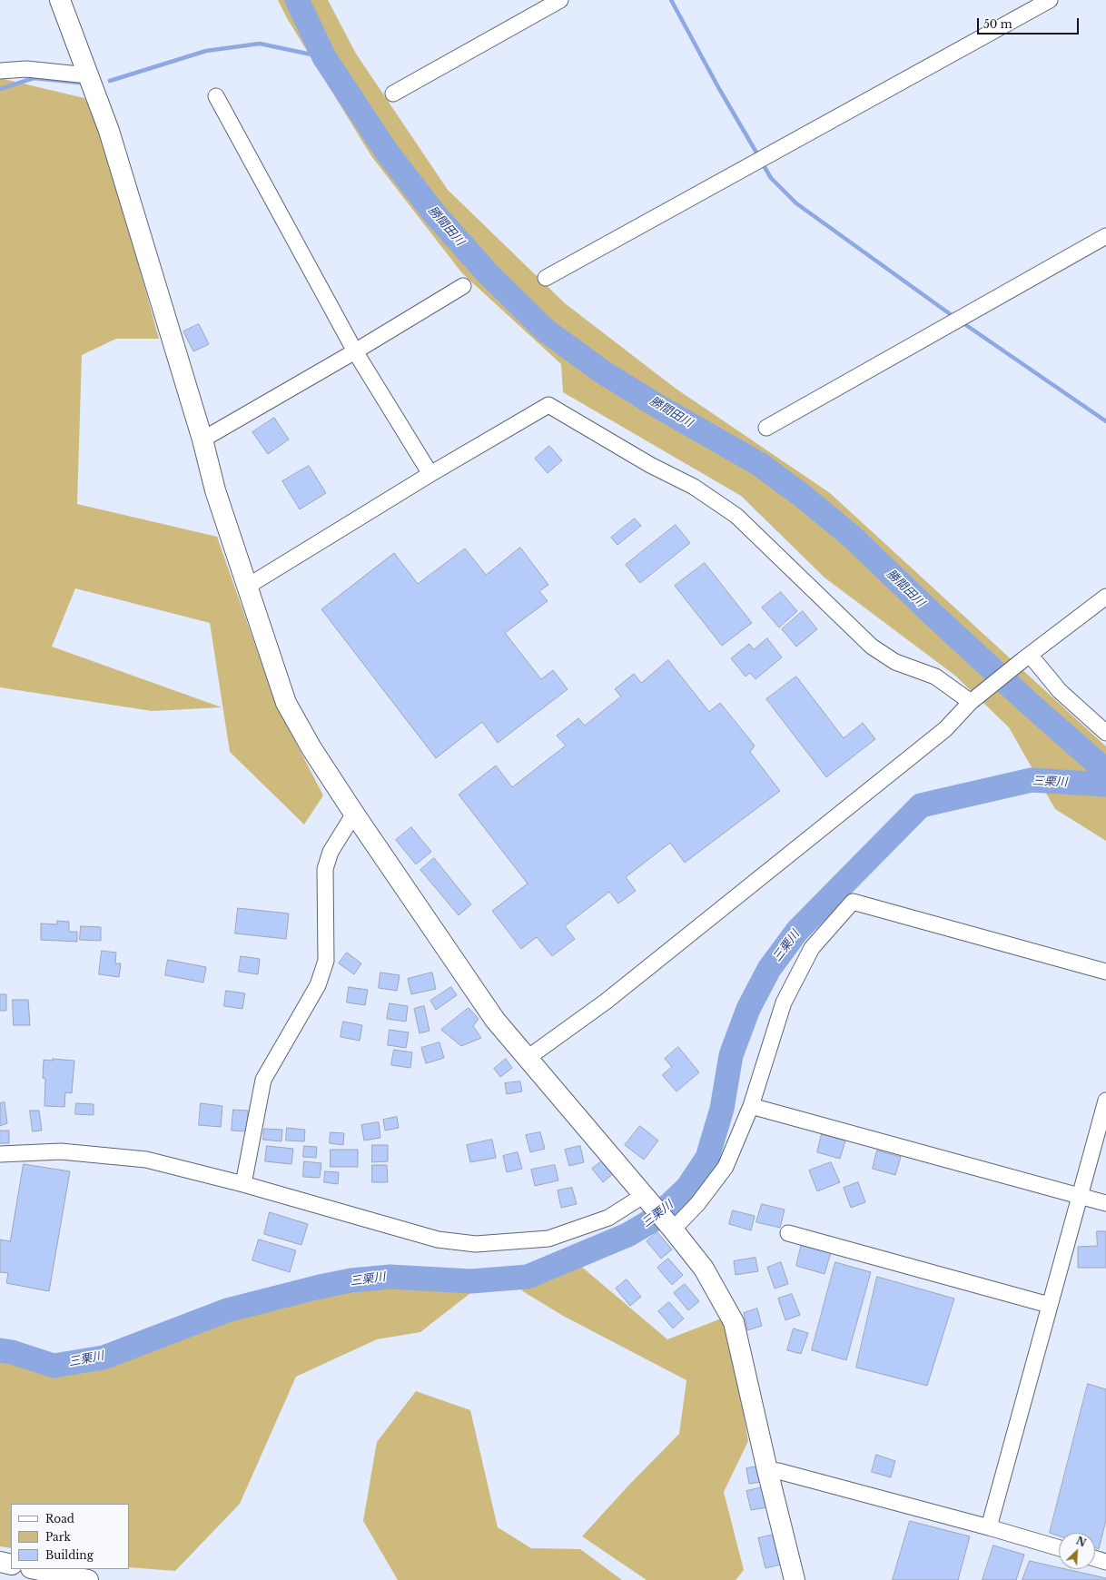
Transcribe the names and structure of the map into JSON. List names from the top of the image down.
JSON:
{
  "water": ["勝間田川", "三栗川"],
  "legend": ["Road", "Park", "Building"],
  "scale_bar": "50 m",
  "north": "top right"
}
